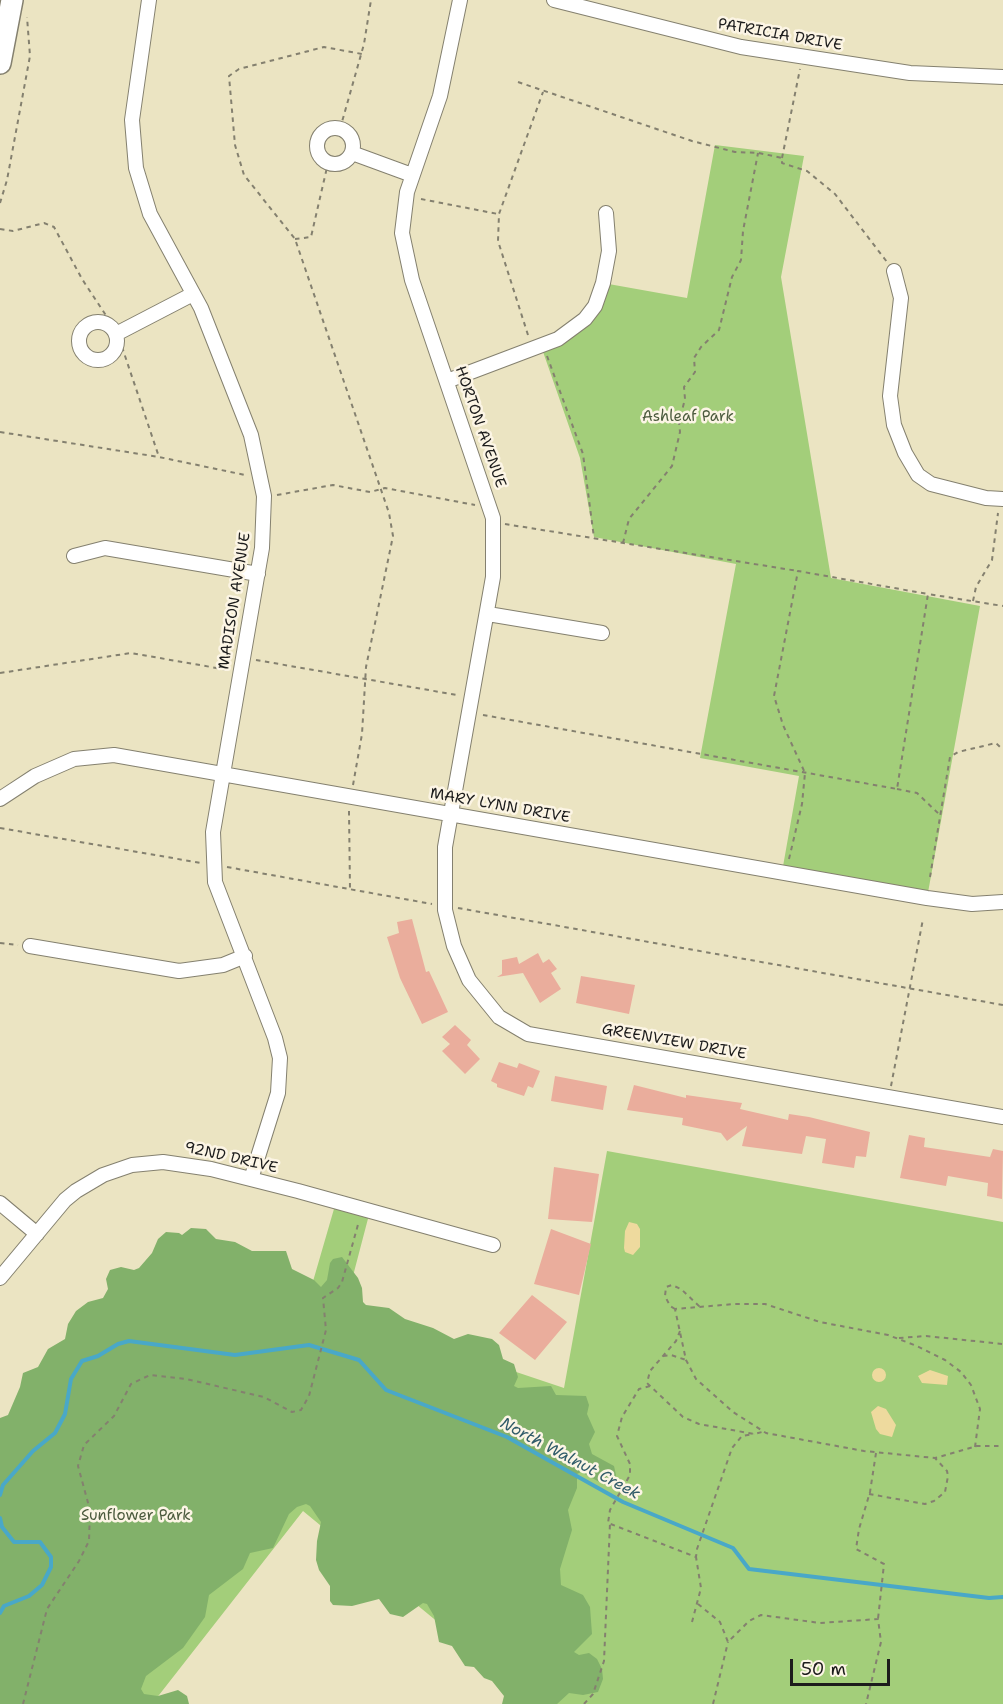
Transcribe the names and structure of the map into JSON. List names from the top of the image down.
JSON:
{
  "streets": {
    "street": [
      "PATRICIA DRIVE",
      "HORTON AVENUE",
      "MADISON AVENUE",
      "MARY LYNN DRIVE",
      "GREENVIEW DRIVE",
      "92ND DRIVE"
    ]
  },
  "crossings": [
    ["HORTON AVENUE", "MARY LYNN DRIVE"],
    ["HORTON AVENUE", "GREENVIEW DRIVE"],
    ["MADISON AVENUE", "MARY LYNN DRIVE"],
    ["MADISON AVENUE", "92ND DRIVE"]
  ],
  "water": ["North Walnut Creek"],
  "parks": ["Ashleaf Park", "Sunflower Park"],
  "scale_bar": "50 m"
}
